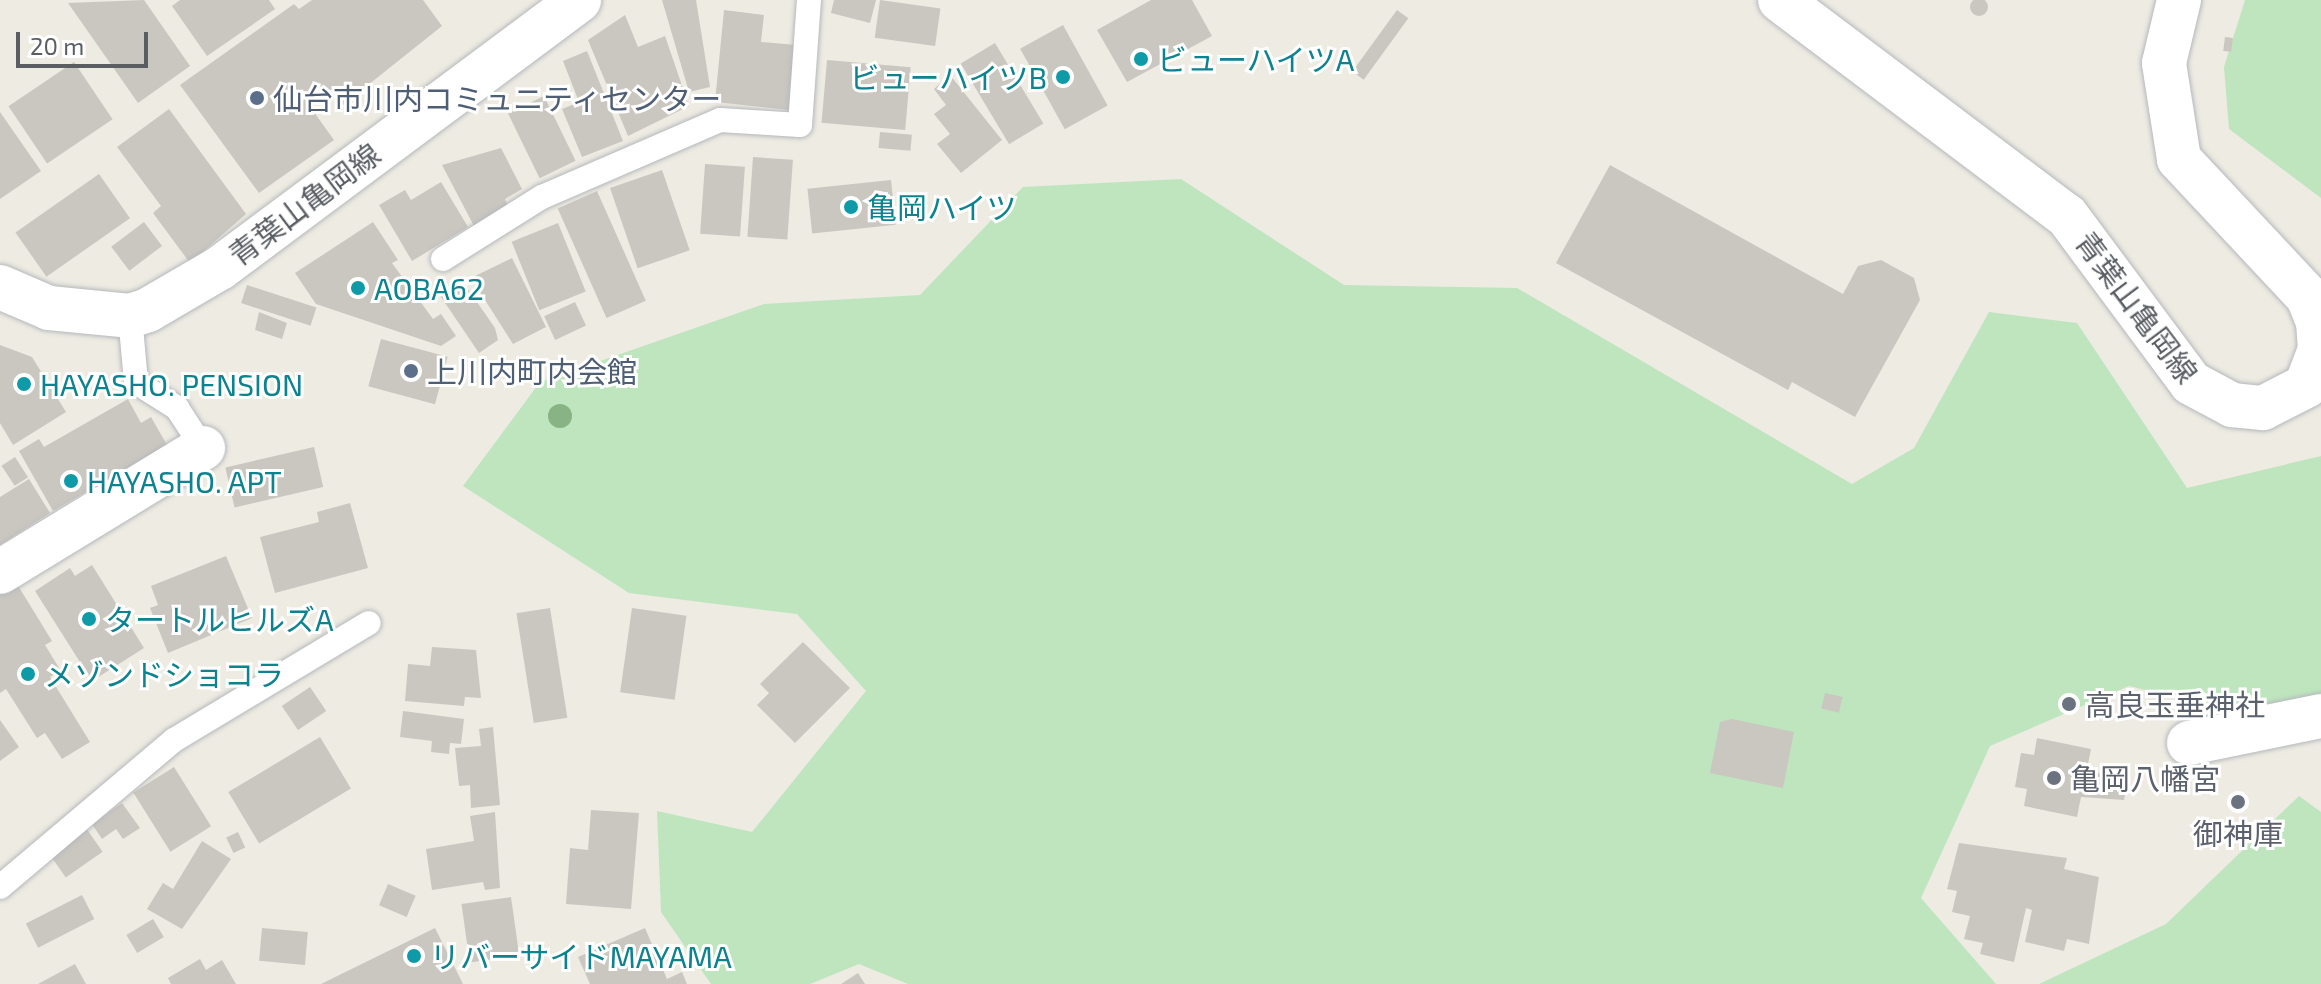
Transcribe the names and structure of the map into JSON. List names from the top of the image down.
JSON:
{
  "streets": {
    "street": ["青葉山亀岡線"]
  },
  "places": [
    "ビューハイツA",
    "ビューハイツB",
    "仙台市川内コミュニティセンター",
    "亀岡ハイツ",
    "AOBA62",
    "上川内町内会館",
    "HAYASHO. PENSION",
    "HAYASHO. APT",
    "タートルヒルズA",
    "メゾンドショコラ",
    "高良玉垂神社",
    "亀岡八幡宮",
    "御神庫",
    "リバーサイドMAYAMA"
  ],
  "scale_bar": "20 m"
}
